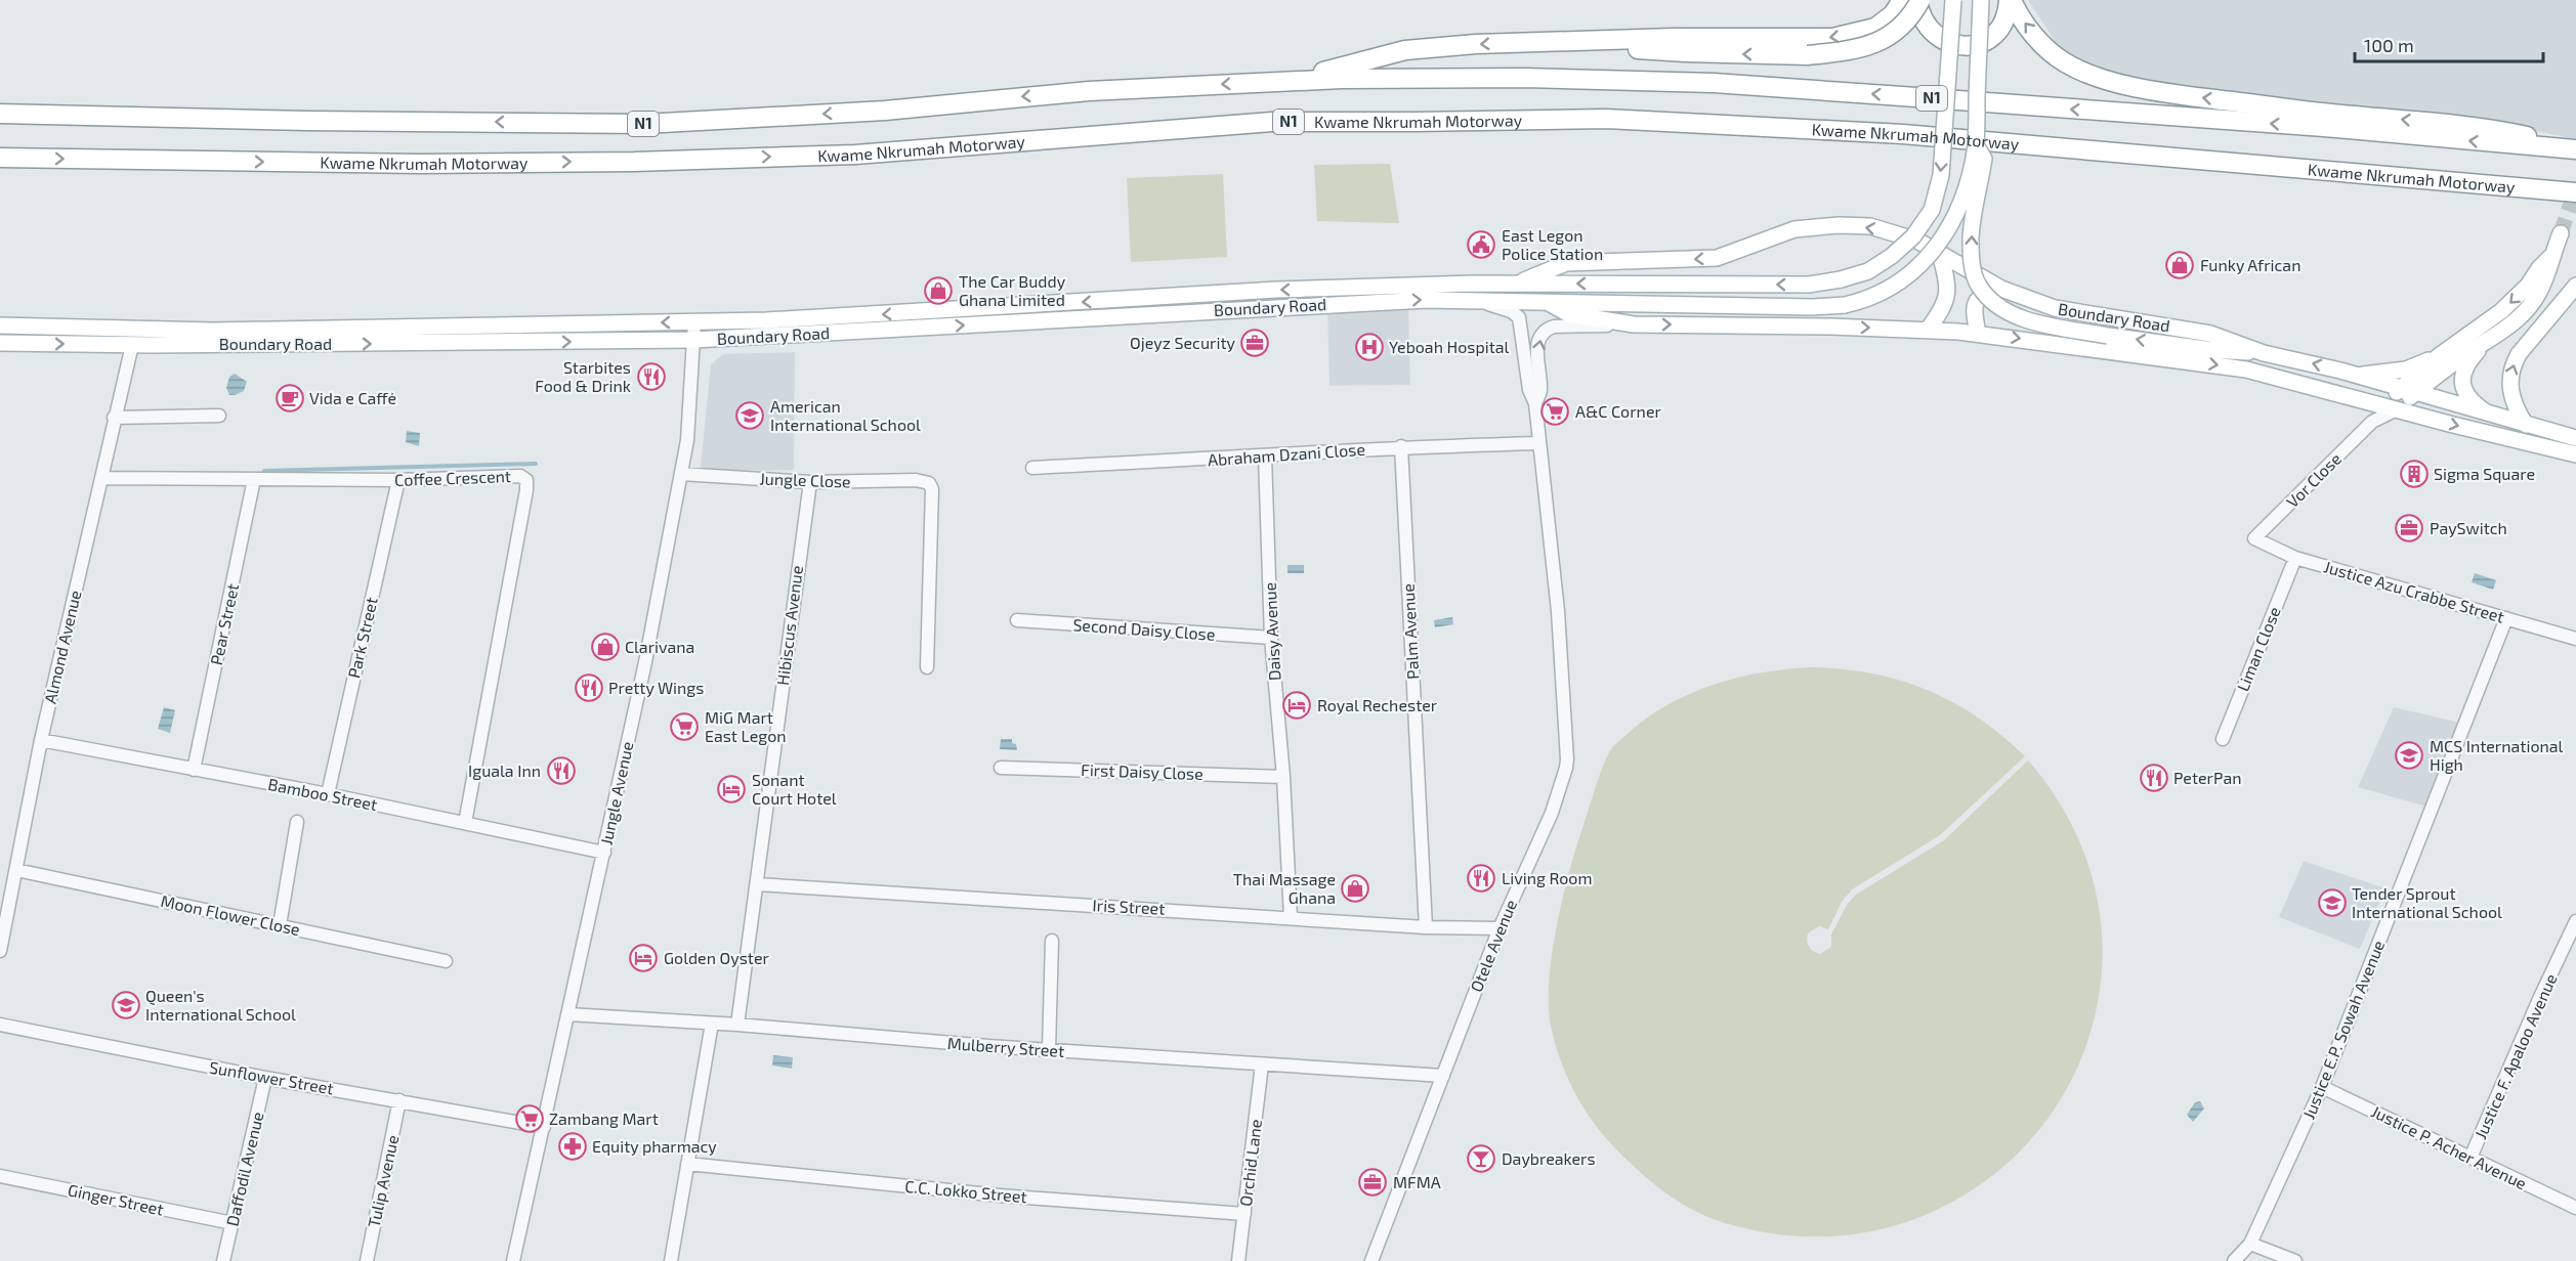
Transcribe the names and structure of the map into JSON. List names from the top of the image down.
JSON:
{
  "streets": {
    "highway": ["N1", "Kwame Nkrumah Motorway"],
    "main road": ["Boundary Road"],
    "street": [
      "Abraham Dzani Close",
      "Coffee Crescent",
      "Jungle Close",
      "Vor Close",
      "Justice Azu Crabbe Street",
      "Pear Street",
      "Hibiscus Avenue",
      "Second Daisy Close",
      "Daisy Avenue",
      "Palm Avenue",
      "Park Street",
      "Almond Avenue",
      "Liman Close",
      "First Daisy Close",
      "Jungle Avenue",
      "Bamboo Street",
      "Iris Street",
      "Moon Flower Close",
      "Otele Avenue",
      "Justice E.P. Sowah Avenue",
      "Mulberry Street",
      "Justice F. Apaloo Avenue",
      "Sunflower Street",
      "Justice P. Acher Avenue",
      "Orchid Lane",
      "Daffodil Avenue",
      "Tulip Avenue",
      "C.C. Lokko Street",
      "Ginger Street"
    ]
  },
  "crossings": [
    ["Boundary Road", "Vor Close"],
    ["Boundary Road", "Almond Avenue"],
    ["Boundary Road", "Jungle Avenue"],
    ["Boundary Road", "Otele Avenue"],
    ["Abraham Dzani Close", "Daisy Avenue"],
    ["Abraham Dzani Close", "Palm Avenue"],
    ["Abraham Dzani Close", "Otele Avenue"],
    ["Coffee Crescent", "Pear Street"],
    ["Coffee Crescent", "Park Street"],
    ["Coffee Crescent", "Almond Avenue"],
    ["Coffee Crescent", "Bamboo Street"],
    ["Jungle Close", "Hibiscus Avenue"],
    ["Jungle Close", "Jungle Avenue"],
    ["Vor Close", "Justice Azu Crabbe Street"],
    ["Justice Azu Crabbe Street", "Liman Close"],
    ["Justice Azu Crabbe Street", "Justice E.P. Sowah Avenue"],
    ["Pear Street", "Bamboo Street"],
    ["Hibiscus Avenue", "Iris Street"],
    ["Hibiscus Avenue", "Mulberry Street"],
    ["Second Daisy Close", "Daisy Avenue"],
    ["Daisy Avenue", "First Daisy Close"],
    ["Daisy Avenue", "Iris Street"],
    ["Palm Avenue", "Iris Street"],
    ["Park Street", "Bamboo Street"],
    ["Almond Avenue", "Bamboo Street"],
    ["Almond Avenue", "Moon Flower Close"],
    ["Jungle Avenue", "Bamboo Street"],
    ["Jungle Avenue", "Mulberry Street"],
    ["Jungle Avenue", "Sunflower Street"],
    ["Iris Street", "Otele Avenue"],
    ["Otele Avenue", "Mulberry Street"],
    ["Justice E.P. Sowah Avenue", "Justice P. Acher Avenue"],
    ["Mulberry Street", "Orchid Lane"],
    ["Justice F. Apaloo Avenue", "Justice P. Acher Avenue"],
    ["Sunflower Street", "Daffodil Avenue"],
    ["Sunflower Street", "Tulip Avenue"],
    ["Orchid Lane", "C.C. Lokko Street"],
    ["Daffodil Avenue", "Ginger Street"]
  ],
  "places": {
    "public building": ["East Legon Police Station"],
    "shop": [
      "Funky African",
      "The Car Buddy Ghana Limited",
      "Clarivana",
      "Thai Massage Ghana"
    ],
    "office": ["Ojeyz Security", "PaySwitch", "MFMA"],
    "hospital": ["Yeboah Hospital"],
    "restaurant": [
      "Starbites Food & Drink",
      "Pretty Wings",
      "Iguala Inn",
      "PeterPan",
      "Living Room"
    ],
    "cafe": ["Vida e Caffė"],
    "supermarket": ["A&C Corner", "MiG Mart East Legon", "Zambang Mart"],
    "school or university": [
      "American International School",
      "MCS International High",
      "Tender Sprout International School",
      "Queen's International School"
    ],
    "building": ["Sigma Square"],
    "hotel": ["Royal Rechester", "Sonant Court Hotel", "Golden Oyster"],
    "pharmacy": ["Equity pharmacy"],
    "bar": ["Daybreakers"]
  },
  "scale_bar": "100 m"
}
